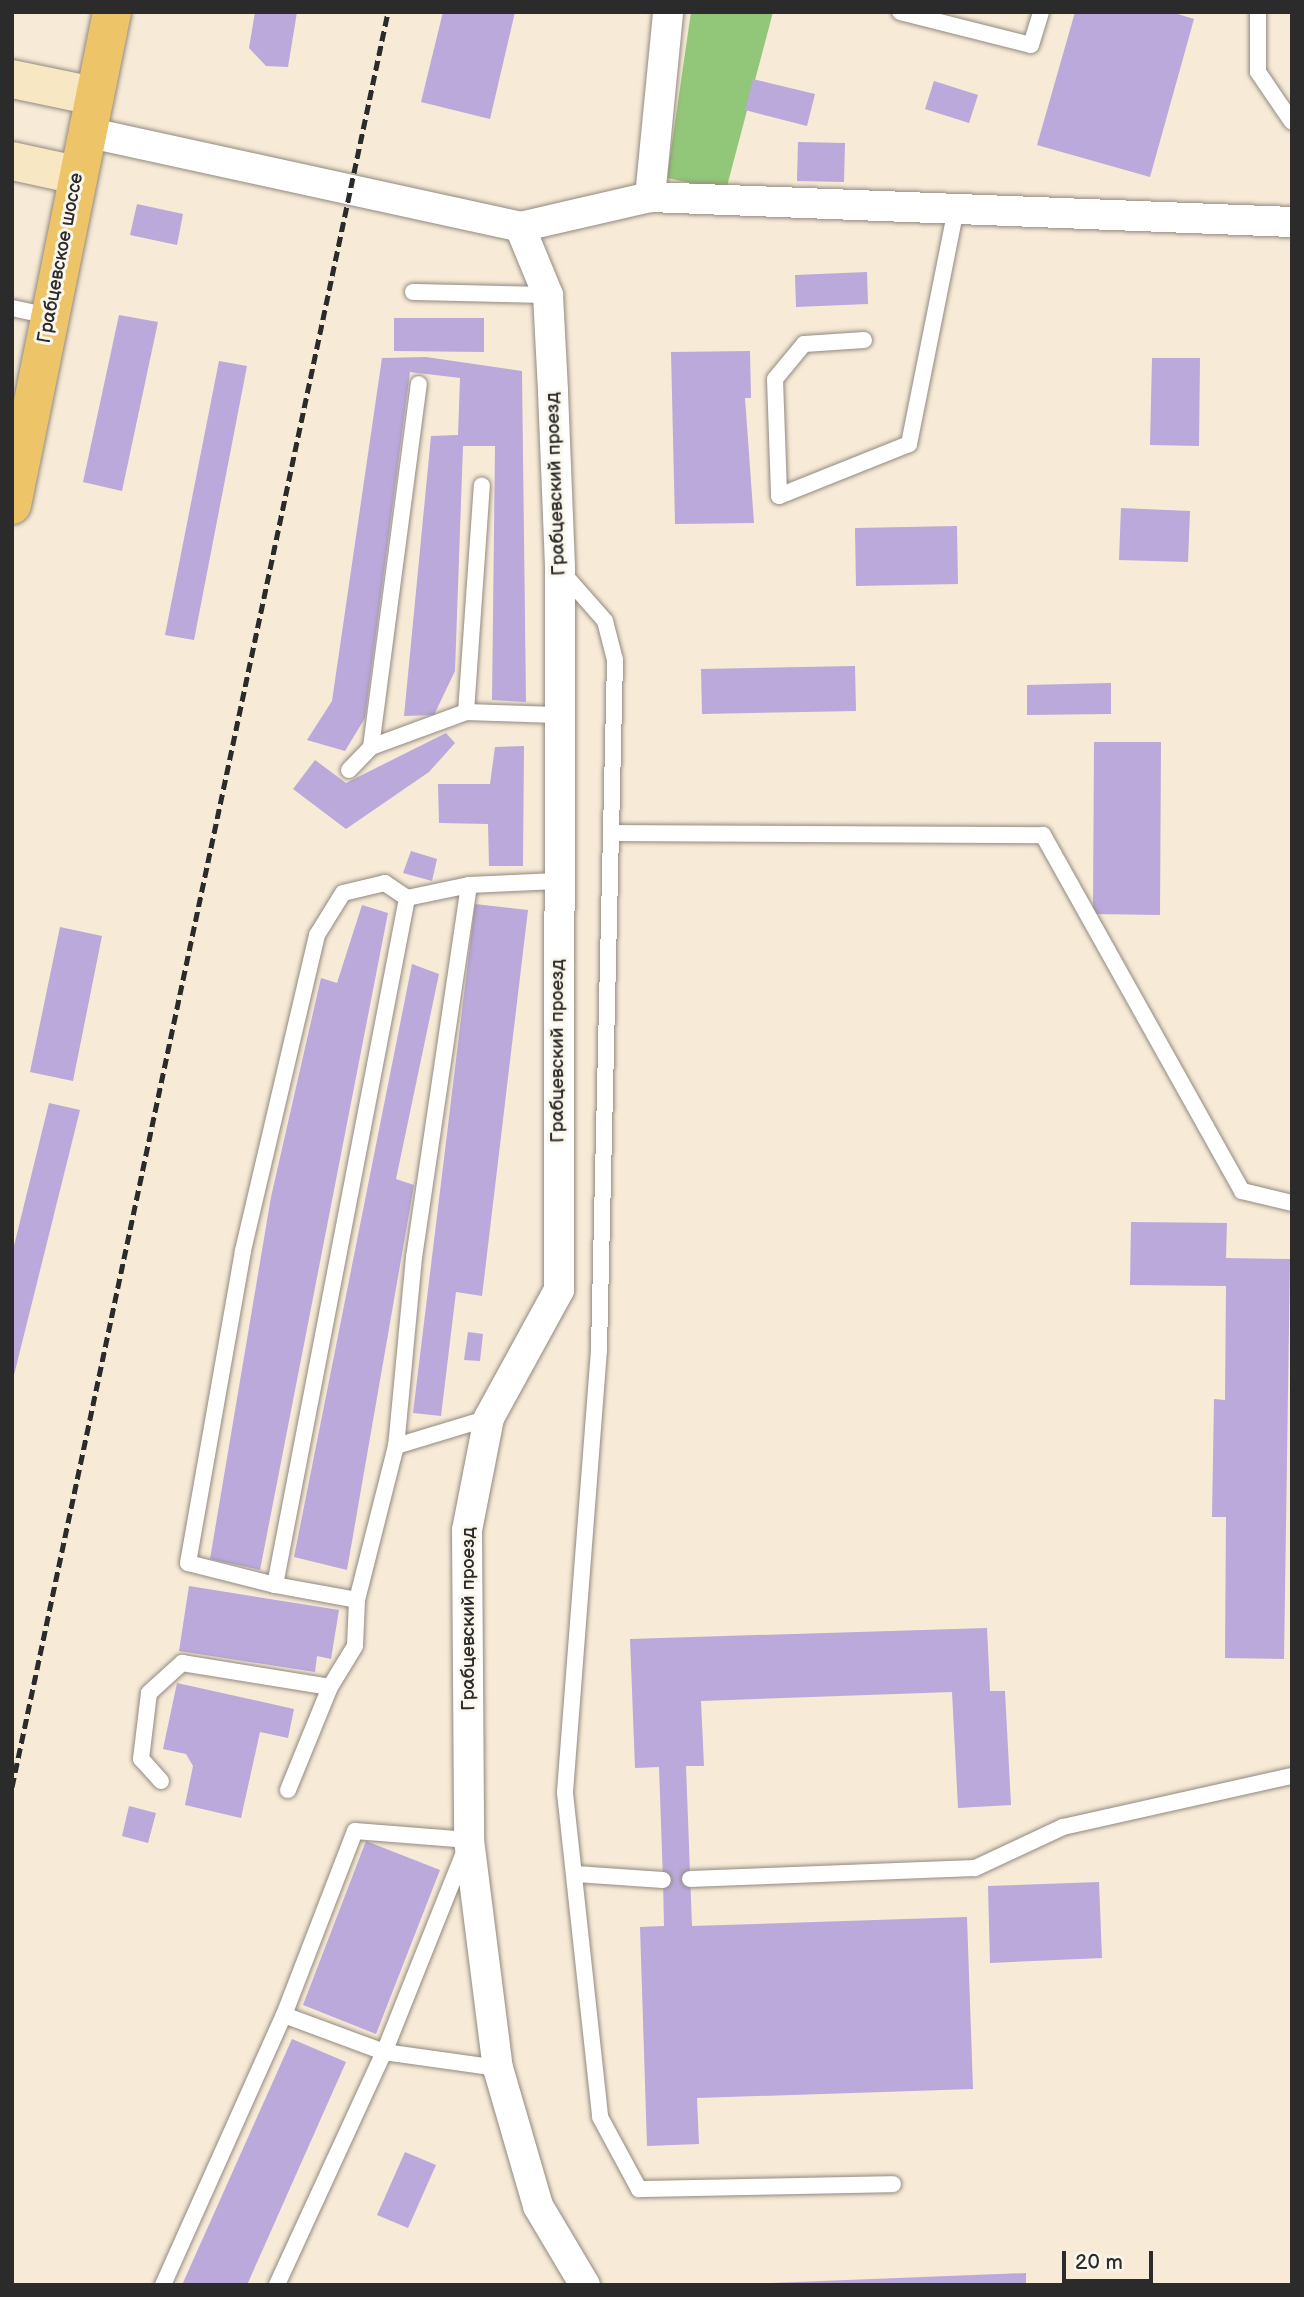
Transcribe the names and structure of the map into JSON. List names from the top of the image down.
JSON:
{
  "streets": {
    "main road": ["Грабцевское шоссе"],
    "street": ["Грабцевский проезд"]
  },
  "scale_bar": "20 m"
}
